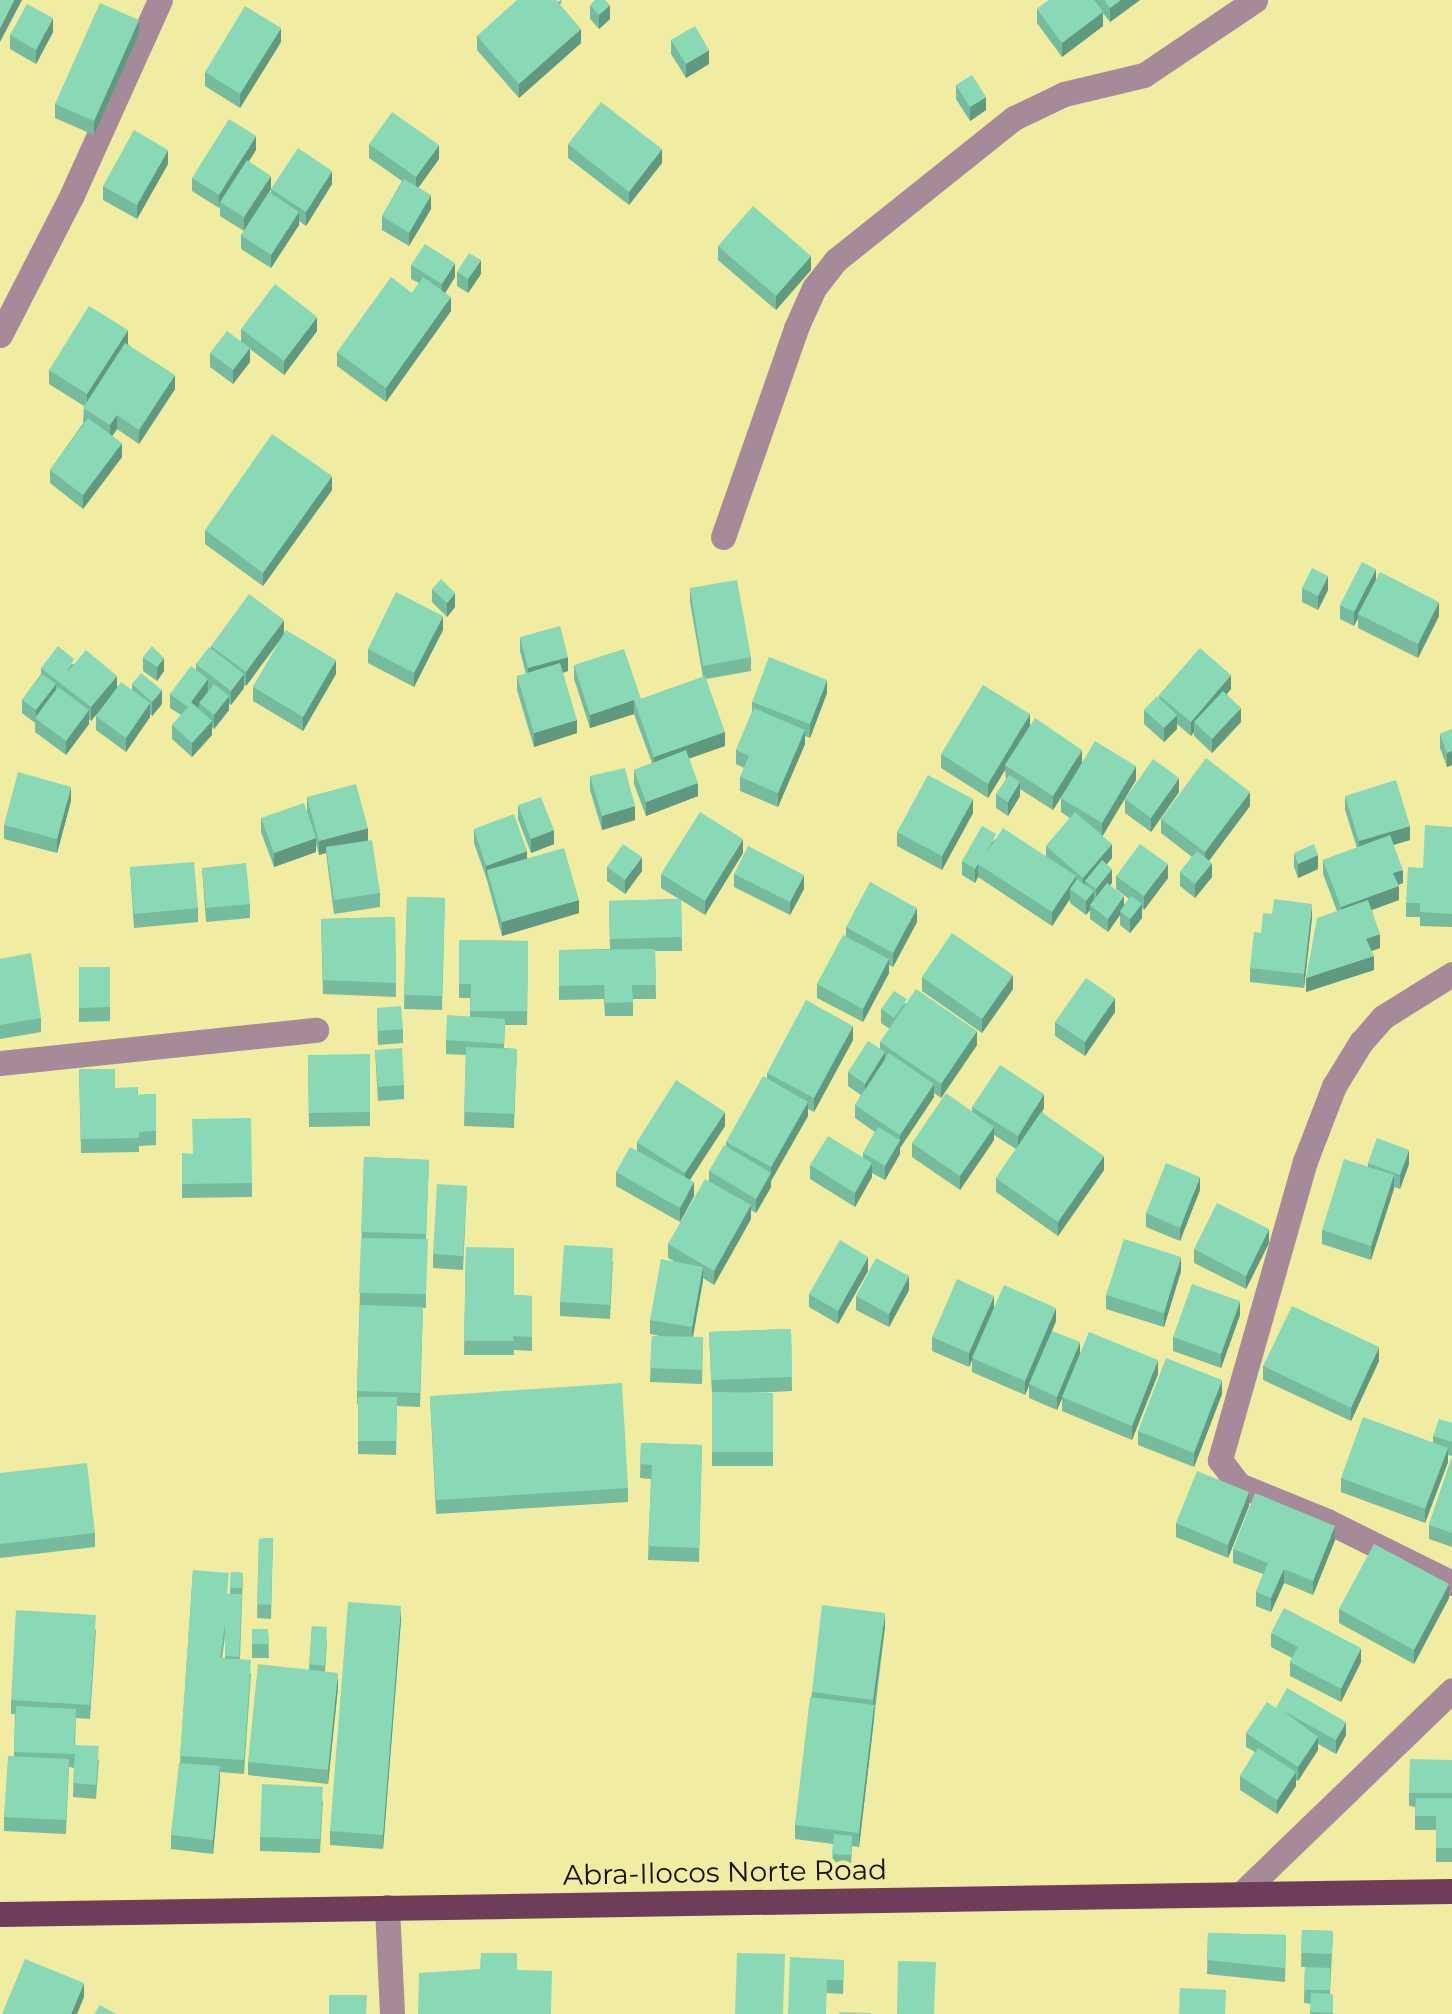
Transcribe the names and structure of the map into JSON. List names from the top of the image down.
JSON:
{
  "streets": {
    "main road": ["Abra-Ilocos Norte Road"]
  }
}
